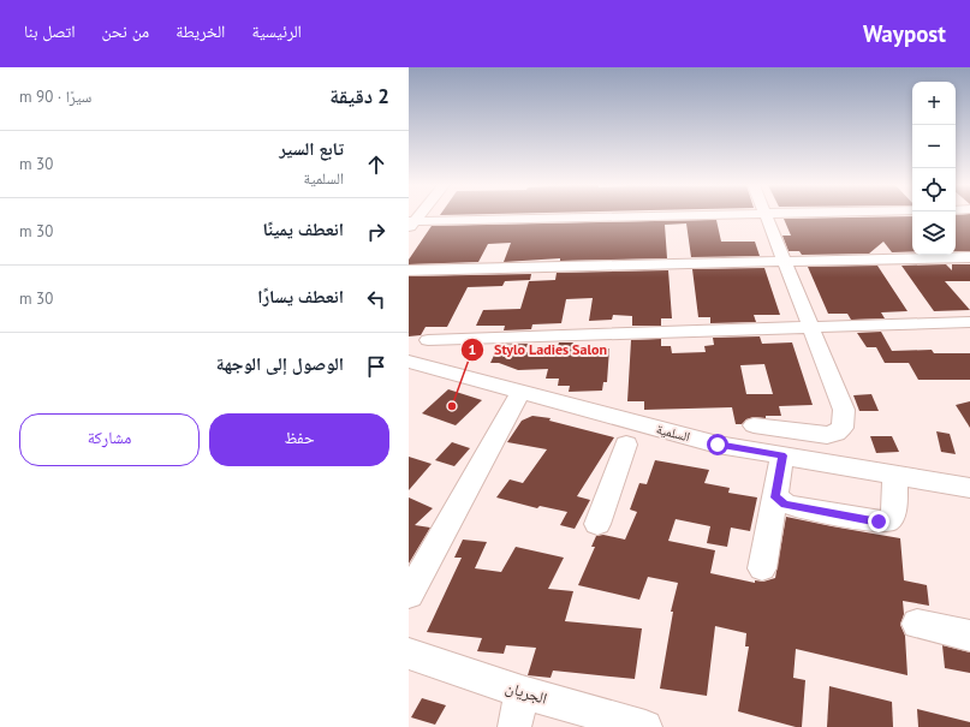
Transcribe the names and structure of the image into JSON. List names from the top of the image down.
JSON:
{
  "streets": {
    "street": ["السلمية", "الجريان"]
  },
  "places": ["Stylo Ladies Salon"],
  "page": {
    "header": "Waypost",
    "nav": [
      "الرئيسية",
      "الخريطة",
      "من نحن",
      "اتصل بنا"
    ],
    "heading": ["2 دقيقة", "سيرًا · 90 m"],
    "map_buttons": ["+", "−"],
    "list": [
      ["تابع السير", "السلمية", "30 m"],
      ["انعطف يمينًا", "30 m"],
      ["انعطف يسارًا", "30 m"],
      "الوصول إلى الوجهة"
    ],
    "buttons": ["حفظ", "مشاركة"]
  }
}
